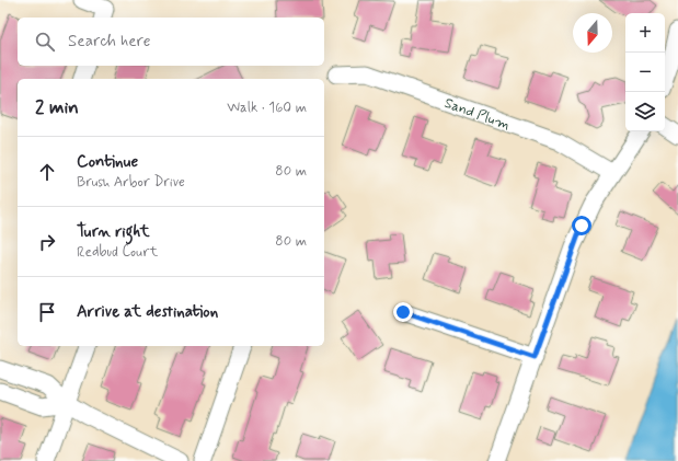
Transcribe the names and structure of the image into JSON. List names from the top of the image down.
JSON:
{
  "streets": {
    "street": ["Sand Plum"]
  },
  "north": "bottom",
  "page": {
    "map_buttons": ["+", "−"],
    "search": "Search here",
    "heading": ["2 min", "Walk · 160 m"],
    "list": [
      ["Continue", "Brush Arbor Drive", "80 m"],
      ["Turn right", "Redbud Court", "80 m"],
      "Arrive at destination"
    ]
  }
}
